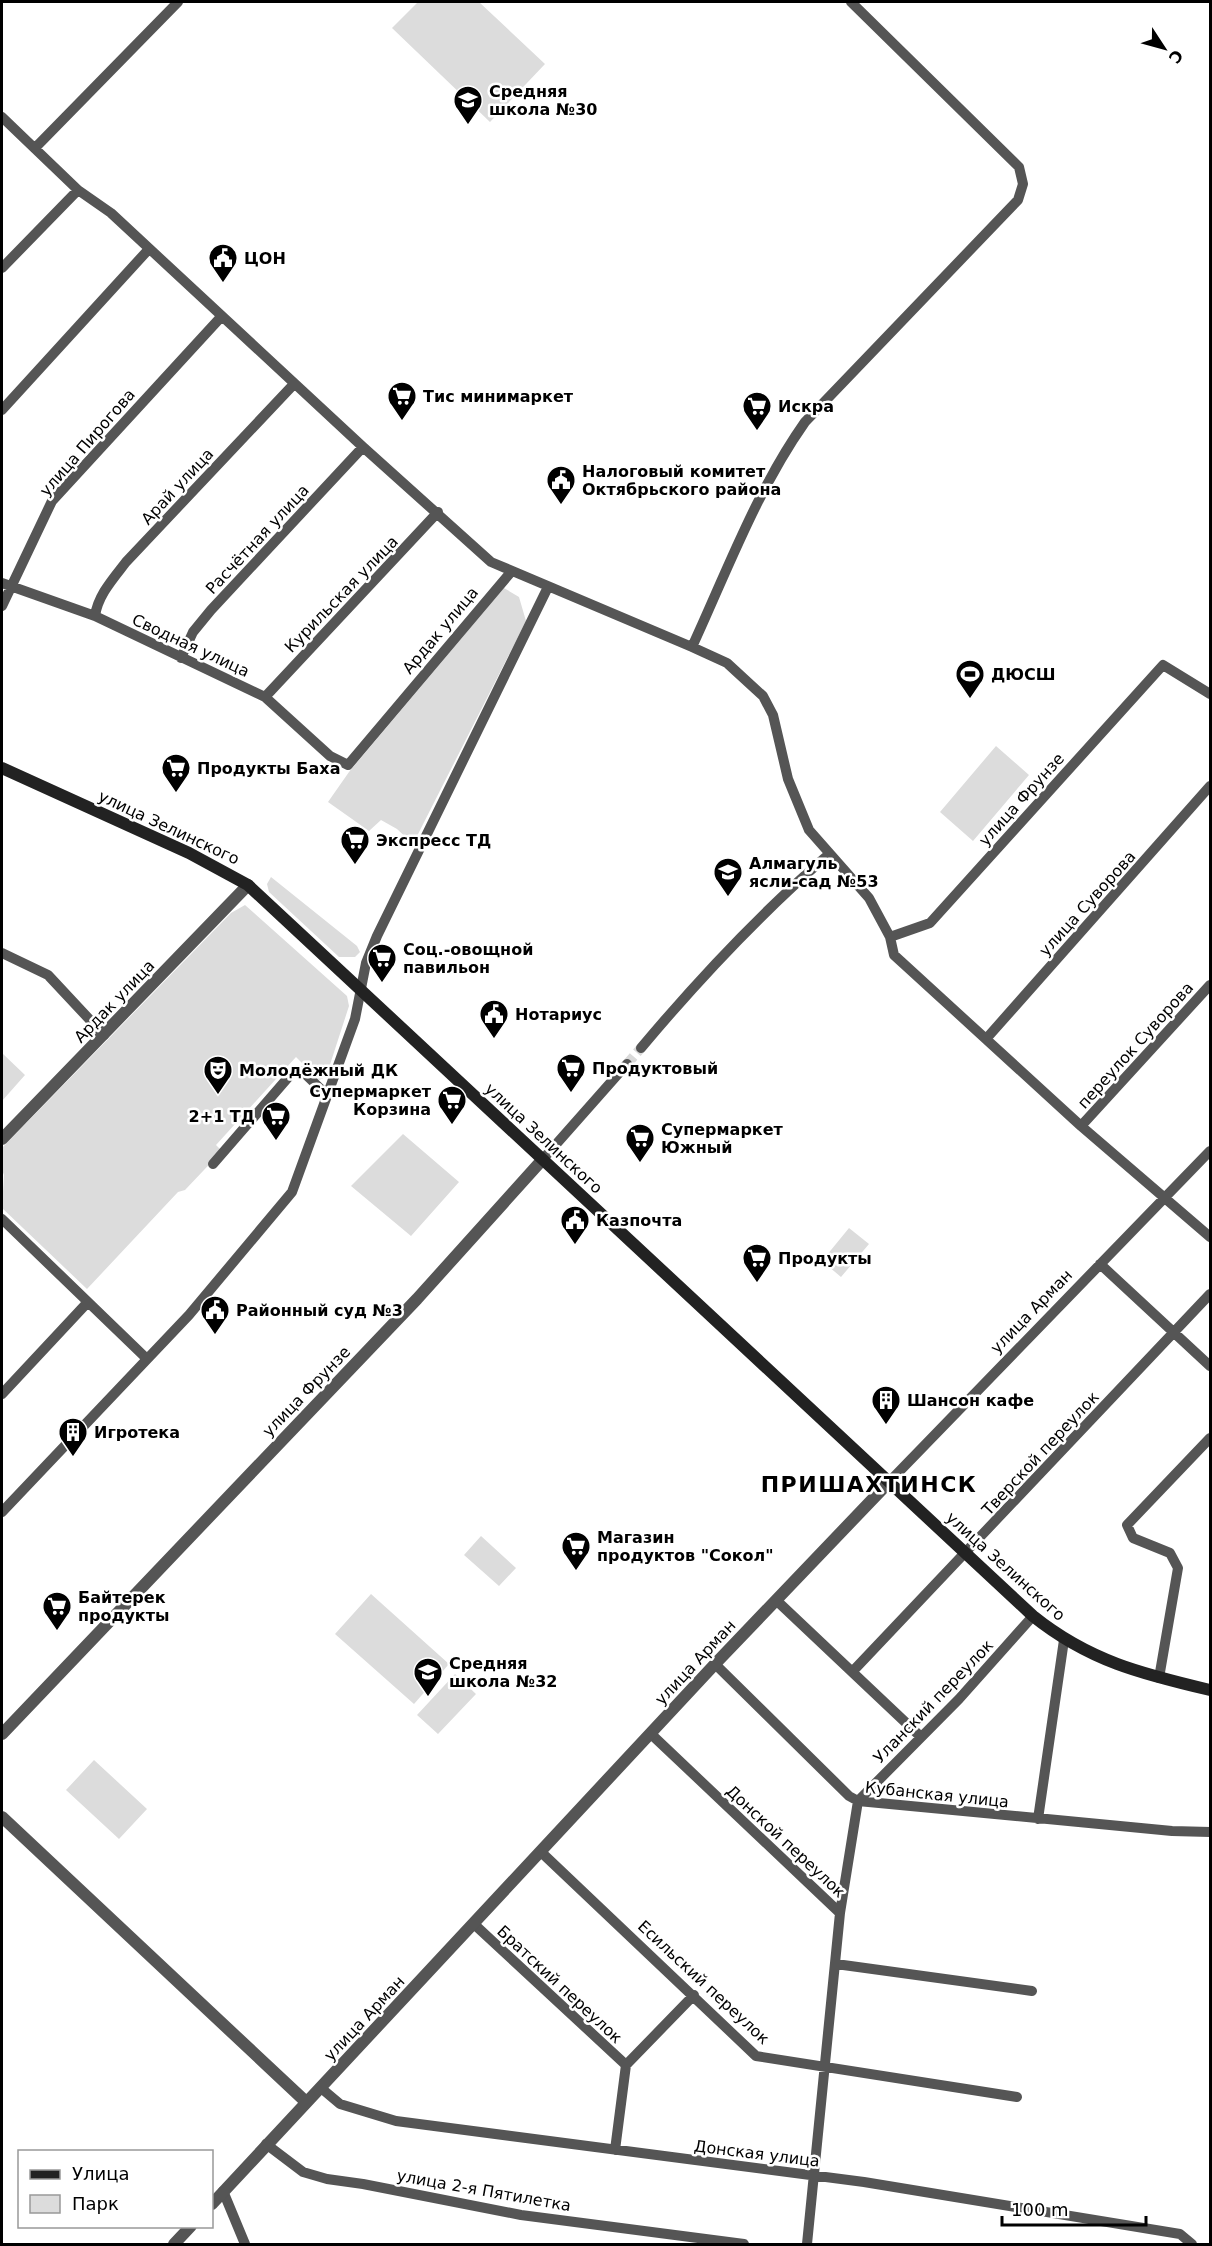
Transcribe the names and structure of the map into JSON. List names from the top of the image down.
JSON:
{
  "streets": {
    "main road": ["улица Зелинского"],
    "street": [
      "улица Пирогова",
      "Арай улица",
      "Расчётная улица",
      "Курильская улица",
      "Ардак улица",
      "Сводная улица",
      "улица Фрунзе",
      "улица Суворова",
      "переулок Суворова",
      "улица Арман",
      "Тверской переулок",
      "Уланский переулок",
      "Кубанская улица",
      "Донской переулок",
      "Есильский переулок",
      "Братский переулок",
      "Донская улица",
      "улица 2-я Пятилетка"
    ]
  },
  "crossings": [
    ["улица Пирогова", "Сводная улица"],
    ["Арай улица", "Сводная улица"],
    ["Расчётная улица", "Сводная улица"],
    ["Курильская улица", "Сводная улица"],
    ["Ардак улица", "Сводная улица"],
    ["Ардак улица", "улица Зелинского"],
    ["улица Фрунзе", "улица Зелинского"],
    ["улица Зелинского", "улица Арман"],
    ["улица Зелинского", "Тверской переулок"],
    ["улица Зелинского", "Уланский переулок"],
    ["улица Арман", "Кубанская улица"],
    ["улица Арман", "Донской переулок"],
    ["улица Арман", "Есильский переулок"],
    ["улица Арман", "Братский переулок"],
    ["улица Арман", "Донская улица"],
    ["улица Арман", "улица 2-я Пятилетка"],
    ["Уланский переулок", "Кубанская улица"],
    ["Донской переулок", "Есильский переулок"],
    ["Донской переулок", "Донская улица"],
    ["Есильский переулок", "Братский переулок"],
    ["Братский переулок", "Донская улица"]
  ],
  "districts": ["ПРИШАХТИНСК"],
  "places": {
    "school or university": ["Средняя школа №30", "Алмагуль ясли-сад №53", "Средняя школа №32"],
    "public building": [
      "ЦОН",
      "Налоговый комитет Октябрьского района",
      "Нотариус",
      "Казпочта",
      "Районный суд №3"
    ],
    "supermarket": [
      "Тис минимаркет",
      "Искра",
      "Продукты Баха",
      "Экспресс ТД",
      "Соц.-овощной павильон",
      "Продуктовый",
      "Супермаркет Корзина",
      "2+1 ТД",
      "Супермаркет Южный",
      "Продукты",
      "Магазин продуктов \"Сокол\"",
      "Байтерек продукты"
    ],
    "sports": ["ДЮСШ"],
    "theatre": ["Молодёжный ДК"],
    "building": ["Шансон кафе", "Игротека"]
  },
  "legend": ["Улица", "Парк"],
  "scale_bar": "100 m",
  "north": "bottom right"
}
